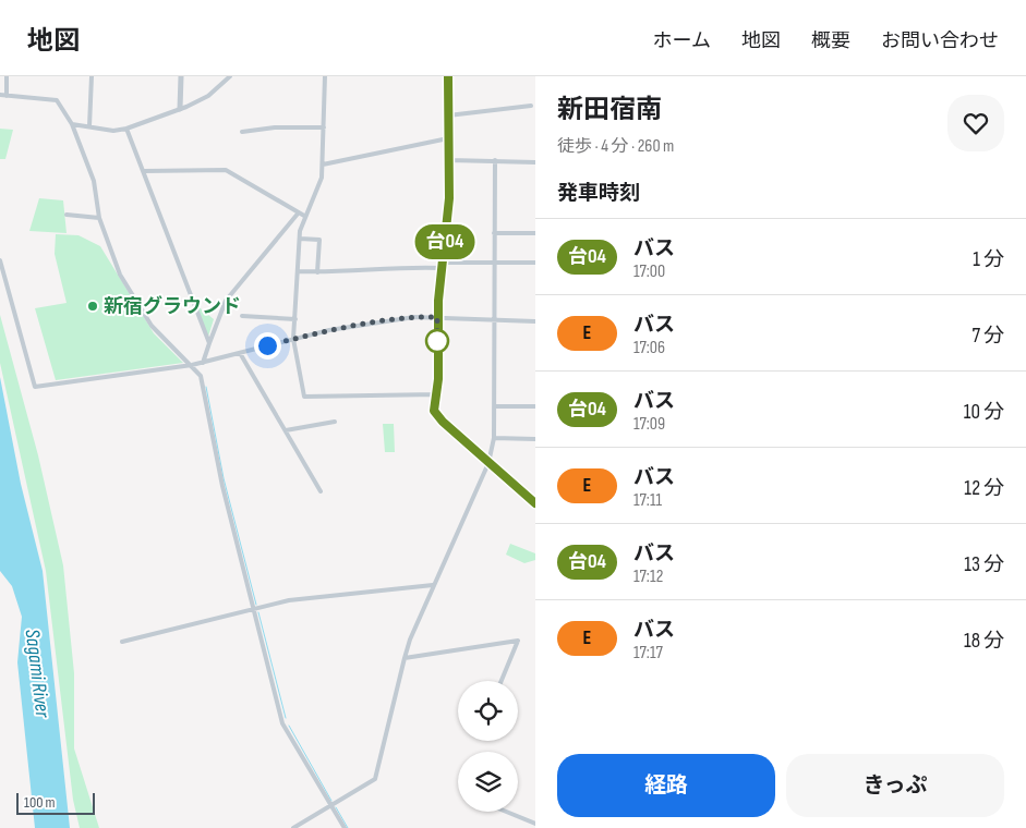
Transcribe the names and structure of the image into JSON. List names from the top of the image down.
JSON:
{
  "water": ["Sagami River"],
  "places": ["新宿グラウンド"],
  "lines": ["bus line 台04"],
  "scale_bar": "100 m",
  "page": {
    "header": "地図",
    "nav": [
      "ホーム",
      "地図",
      "概要",
      "お問い合わせ"
    ],
    "on_map": "台04",
    "heading": [
      ["新田宿南", "徒歩 · 4 分 · 260 m"],
      "発車時刻"
    ],
    "list": [
      {
        "mark": "台04",
        "name": "バス",
        "note": "17:00",
        "value": "1 分"
      },
      {
        "mark": "E",
        "name": "バス",
        "note": "17:06",
        "value": "7 分"
      },
      {
        "mark": "台04",
        "name": "バス",
        "note": "17:09",
        "value": "10 分"
      },
      {
        "mark": "E",
        "name": "バス",
        "note": "17:11",
        "value": "12 分"
      },
      {
        "mark": "台04",
        "name": "バス",
        "note": "17:12",
        "value": "13 分"
      },
      {
        "mark": "E",
        "name": "バス",
        "note": "17:17",
        "value": "18 分"
      }
    ],
    "buttons": ["経路", "きっぷ"],
    "scale": "100 m"
  }
}
